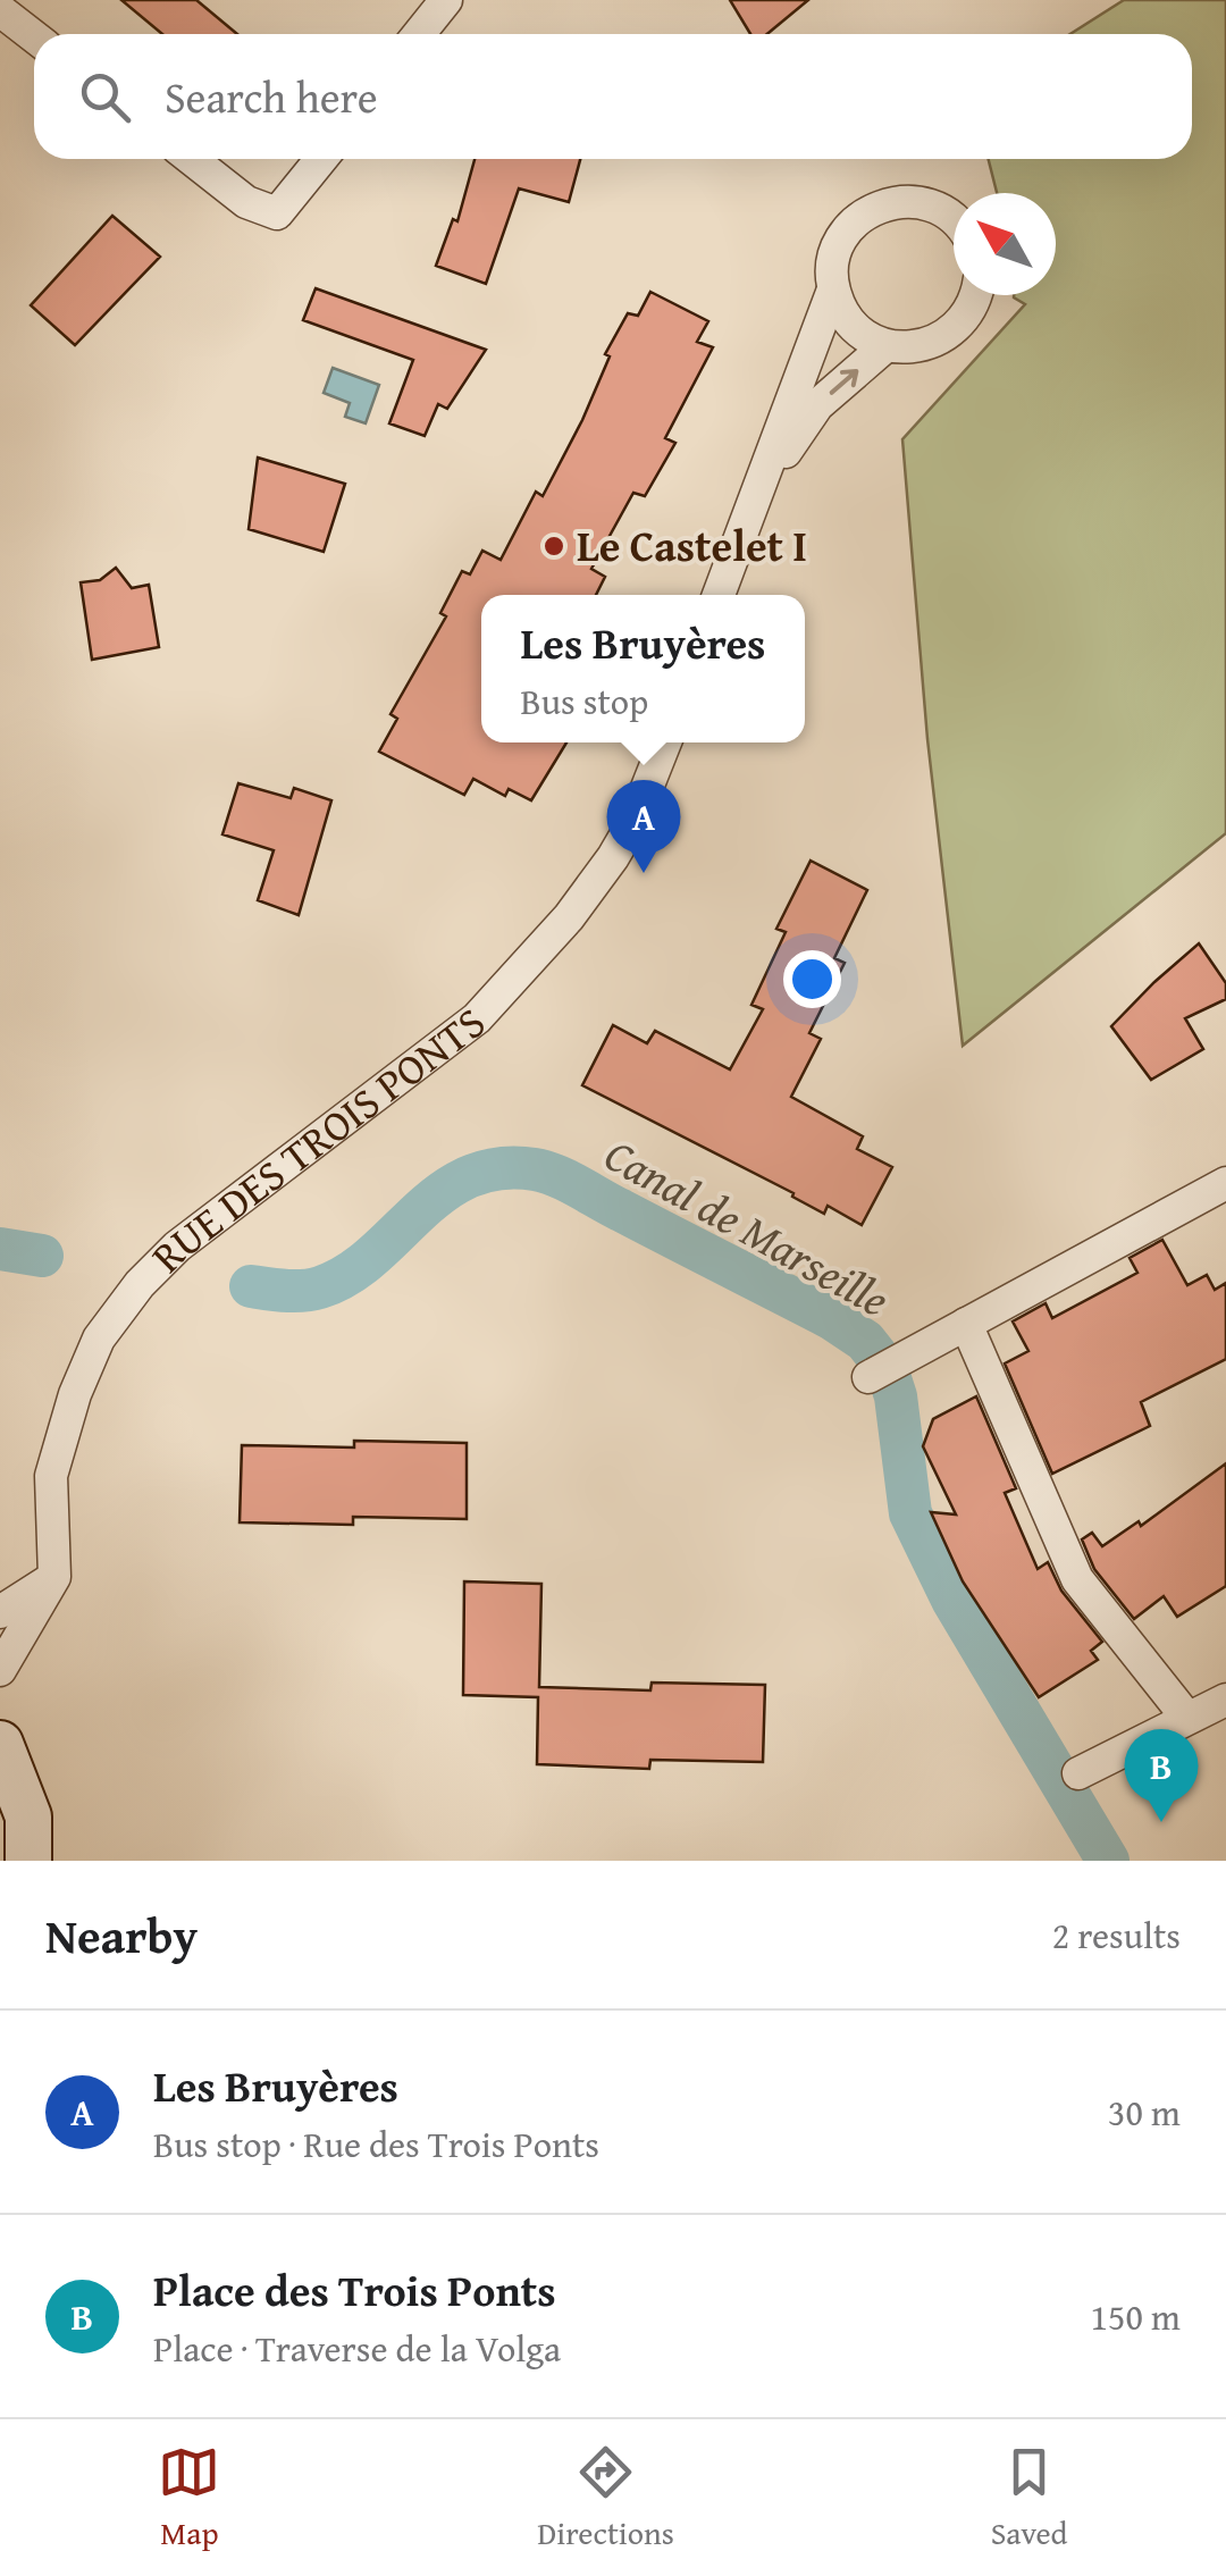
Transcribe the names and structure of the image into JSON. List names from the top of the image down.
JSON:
{
  "streets": {
    "street": ["RUE DES TROIS PONTS"]
  },
  "water": ["Canal de Marseille"],
  "places": ["Le Castelet I"],
  "north": "top left",
  "page": {
    "search": "Search here",
    "popup": ["Les Bruyères", "Bus stop"],
    "pins": ["A", "B"],
    "heading": ["Nearby", "2 results"],
    "list": [
      {
        "mark": "A",
        "name": "Les Bruyères",
        "note": "Bus stop · Rue des Trois Ponts",
        "value": "30 m"
      },
      {
        "mark": "B",
        "name": "Place des Trois Ponts",
        "note": "Place · Traverse de la Volga",
        "value": "150 m"
      }
    ],
    "nav": ["Map", "Directions", "Saved"]
  }
}
